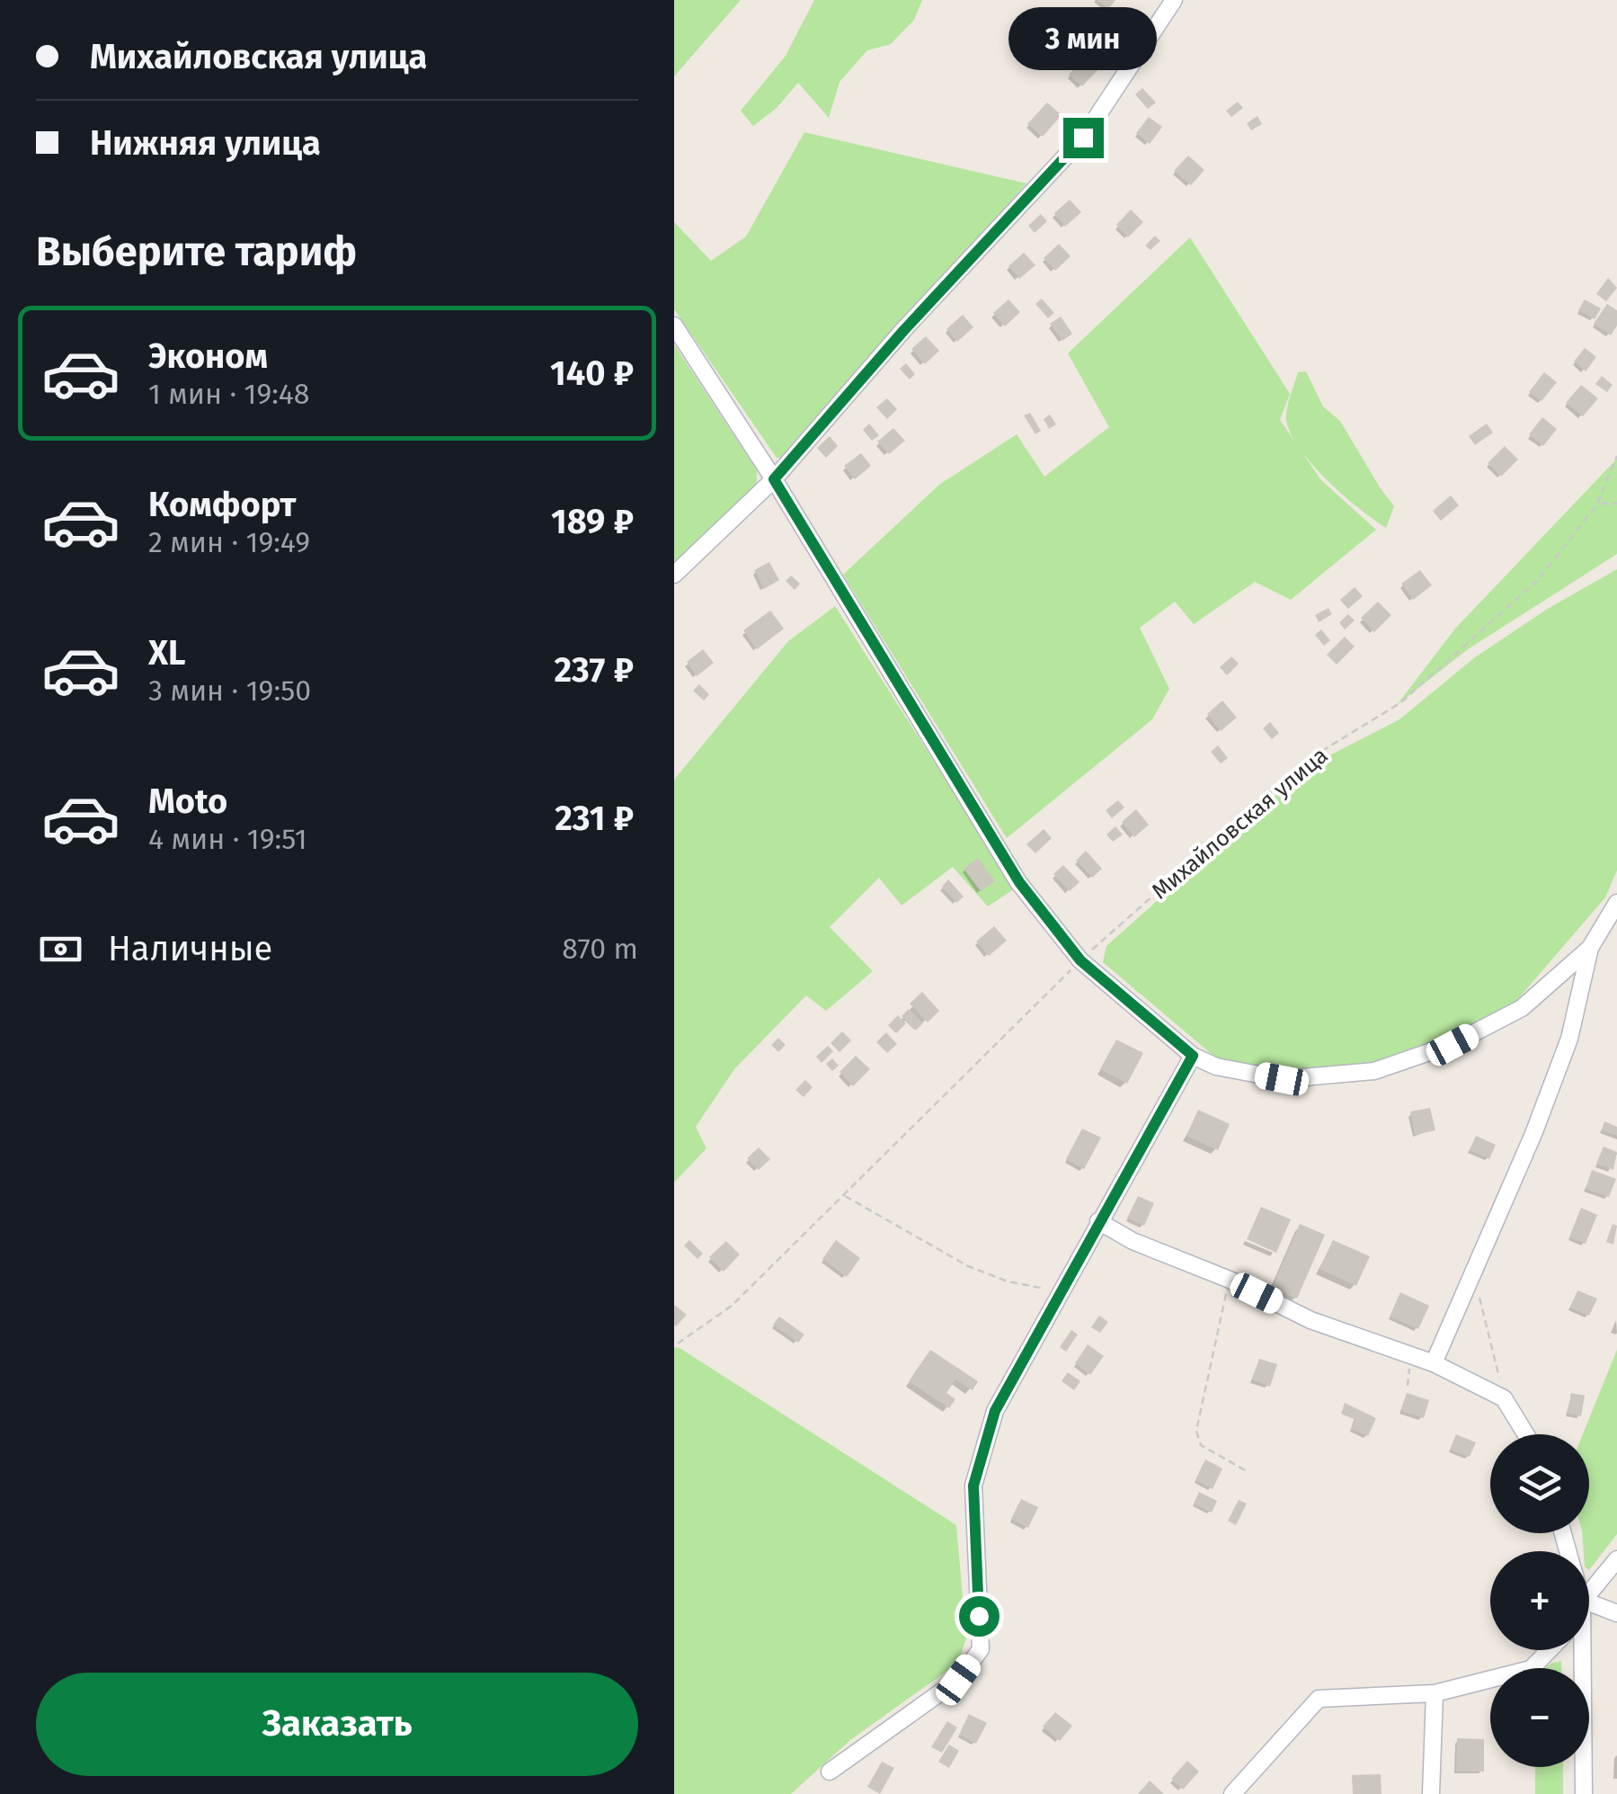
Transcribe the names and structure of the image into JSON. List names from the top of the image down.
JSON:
{
  "streets": {
    "path": ["Михайловская улица"]
  },
  "page": {
    "banner": ["Михайловская улица", "Нижняя улица"],
    "bubble": "3 мин",
    "heading": "Выберите тариф",
    "list": [
      {
        "name": "Эконом",
        "note": "1 мин · 19:48",
        "value": "140 ₽"
      },
      {
        "name": "Комфорт",
        "note": "2 мин · 19:49",
        "value": "189 ₽"
      },
      {
        "name": "XL",
        "note": "3 мин · 19:50",
        "value": "237 ₽"
      },
      {
        "name": "Moto",
        "note": "4 мин · 19:51",
        "value": "231 ₽"
      }
    ],
    "pay": ["Наличные", "870 m"],
    "map_buttons": ["+", "−"],
    "buttons": "Заказать"
  }
}
